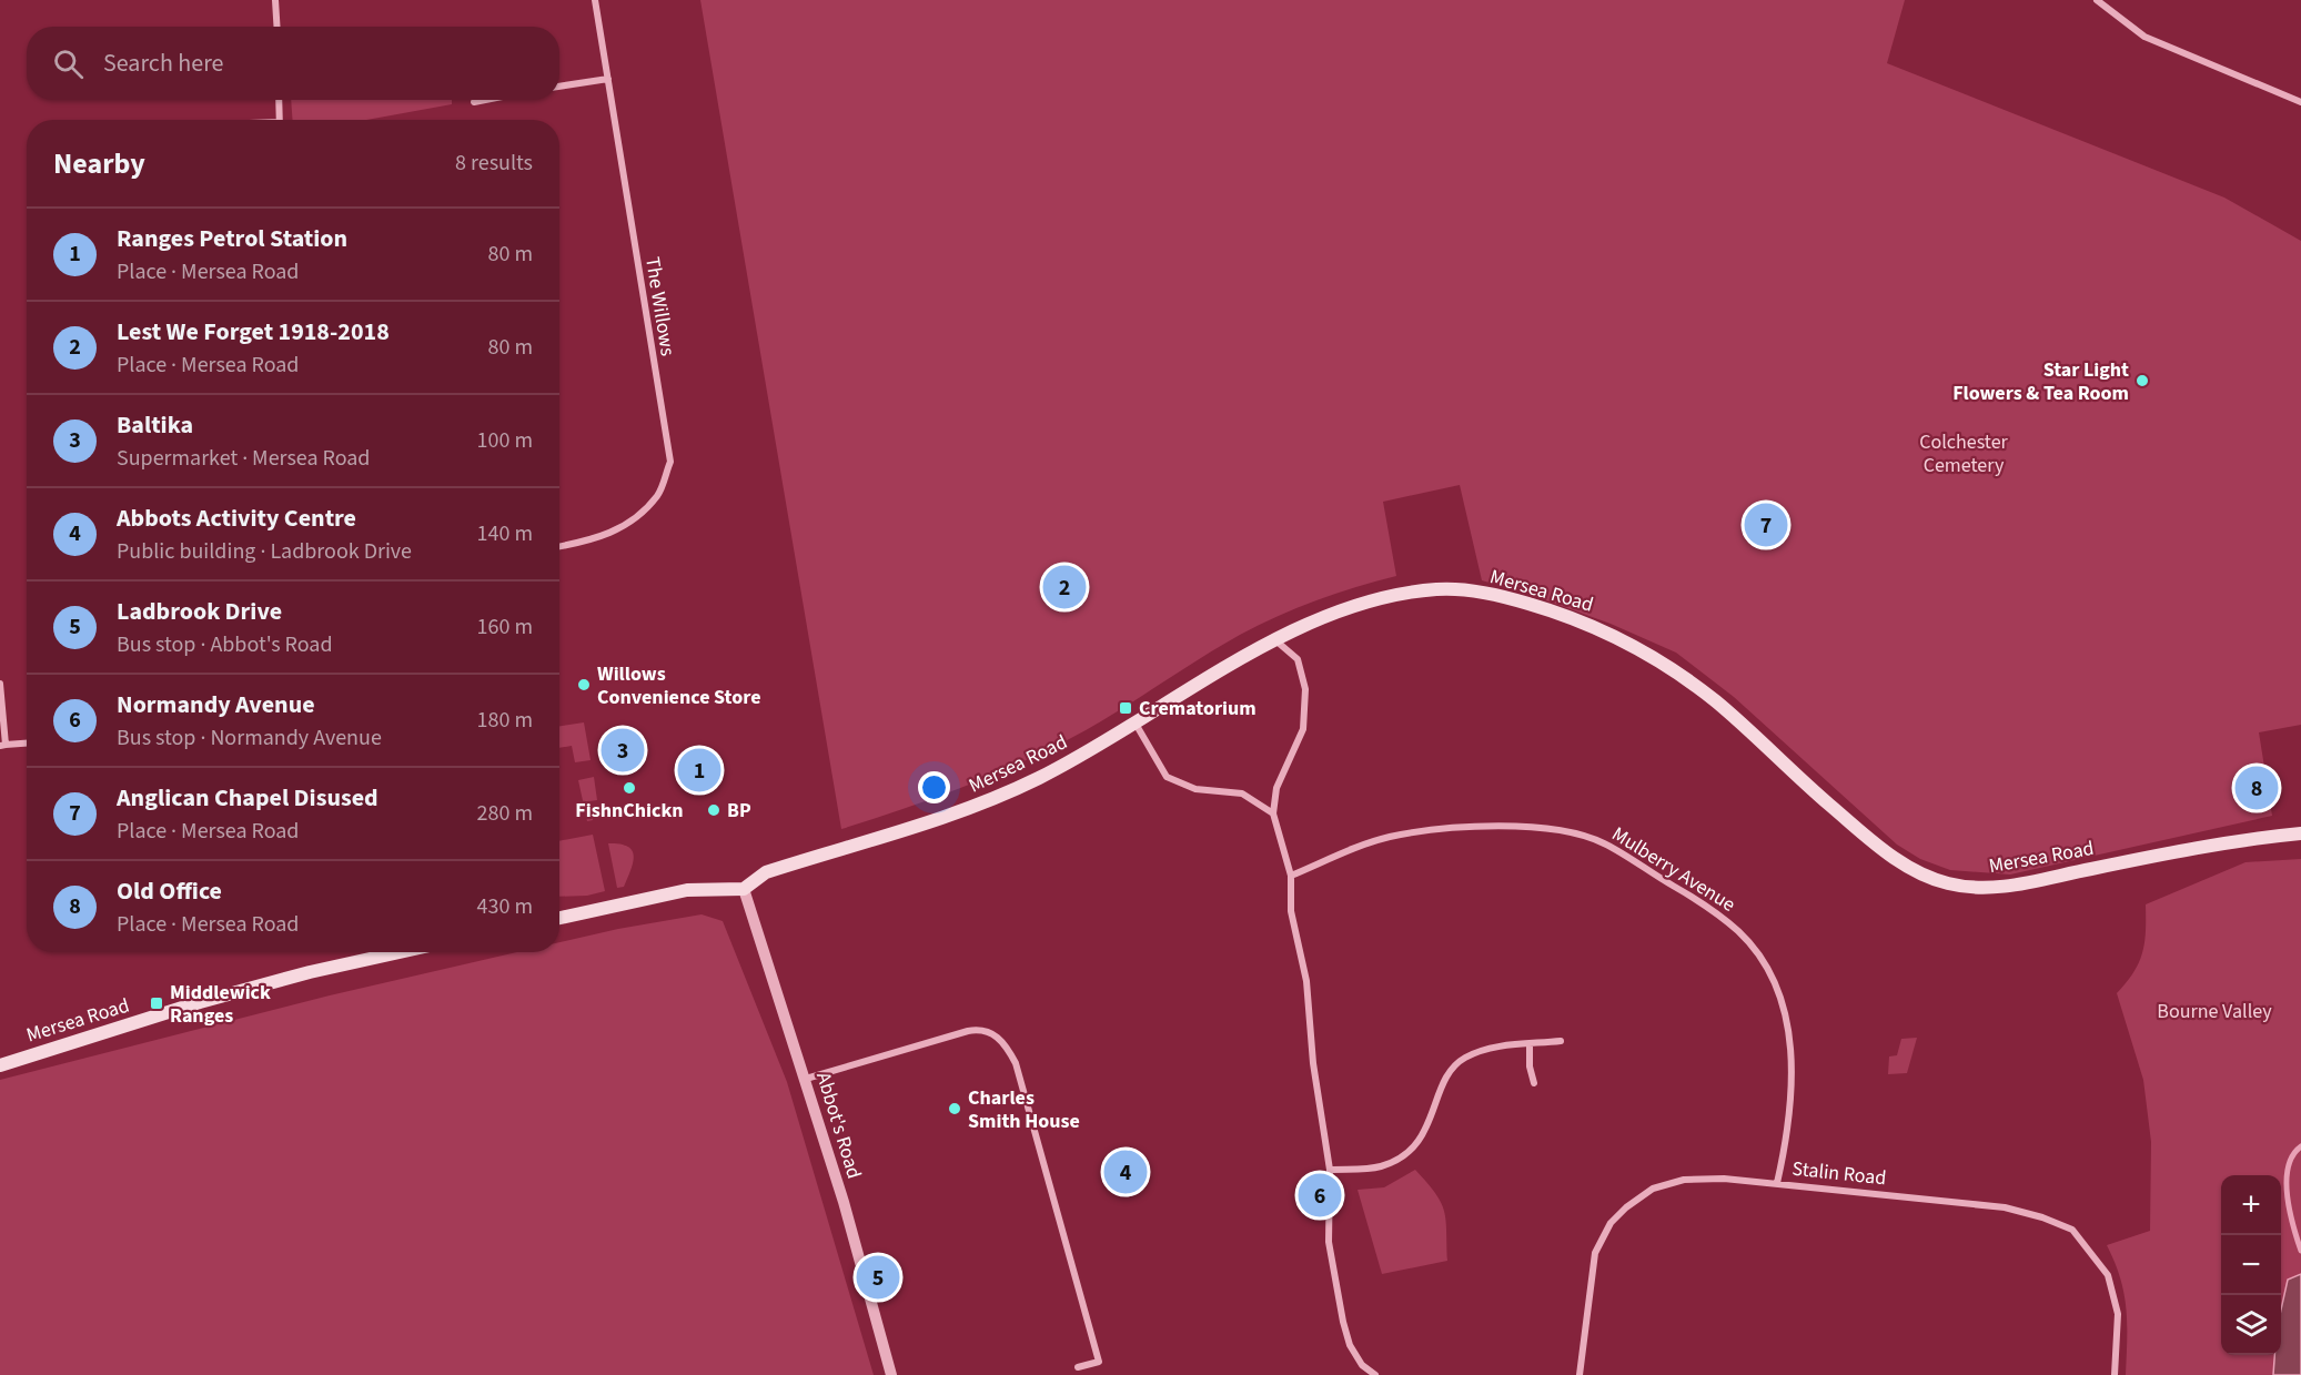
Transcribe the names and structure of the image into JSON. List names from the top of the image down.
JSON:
{
  "streets": {
    "main road": ["Mersea Road"],
    "street": [
      "The Willows",
      "Mulberry Avenue",
      "Abbot's Road",
      "Stalin Road"
    ]
  },
  "crossings": [
    ["Mersea Road", "Abbot's Road"],
    ["Mulberry Avenue", "Stalin Road"]
  ],
  "parks": ["Colchester Cemetery", "Bourne Valley"],
  "places": {
    "other": [
      "Star Light Flowers & Tea Room",
      "Willows Convenience Store",
      "FishnChickn",
      "BP",
      "Charles Smith House"
    ],
    "transit": ["Crematorium", "Middlewick Ranges"]
  },
  "page": {
    "search": "Search here",
    "heading": ["Nearby", "8 results"],
    "list": [
      {
        "mark": "1",
        "name": "Ranges Petrol Station",
        "note": "Place · Mersea Road",
        "value": "80 m"
      },
      {
        "mark": "2",
        "name": "Lest We Forget 1918-2018",
        "note": "Place · Mersea Road",
        "value": "80 m"
      },
      {
        "mark": "3",
        "name": "Baltika",
        "note": "Supermarket · Mersea Road",
        "value": "100 m"
      },
      {
        "mark": "4",
        "name": "Abbots Activity Centre",
        "note": "Public building · Ladbrook Drive",
        "value": "140 m"
      },
      {
        "mark": "5",
        "name": "Ladbrook Drive",
        "note": "Bus stop · Abbot's Road",
        "value": "160 m"
      },
      {
        "mark": "6",
        "name": "Normandy Avenue",
        "note": "Bus stop · Normandy Avenue",
        "value": "180 m"
      },
      {
        "mark": "7",
        "name": "Anglican Chapel Disused",
        "note": "Place · Mersea Road",
        "value": "280 m"
      },
      {
        "mark": "8",
        "name": "Old Office",
        "note": "Place · Mersea Road",
        "value": "430 m"
      }
    ],
    "pins": [
      "7",
      "2",
      "3",
      "1",
      "8",
      "4",
      "6",
      "5"
    ],
    "map_buttons": ["+", "−"]
  }
}
